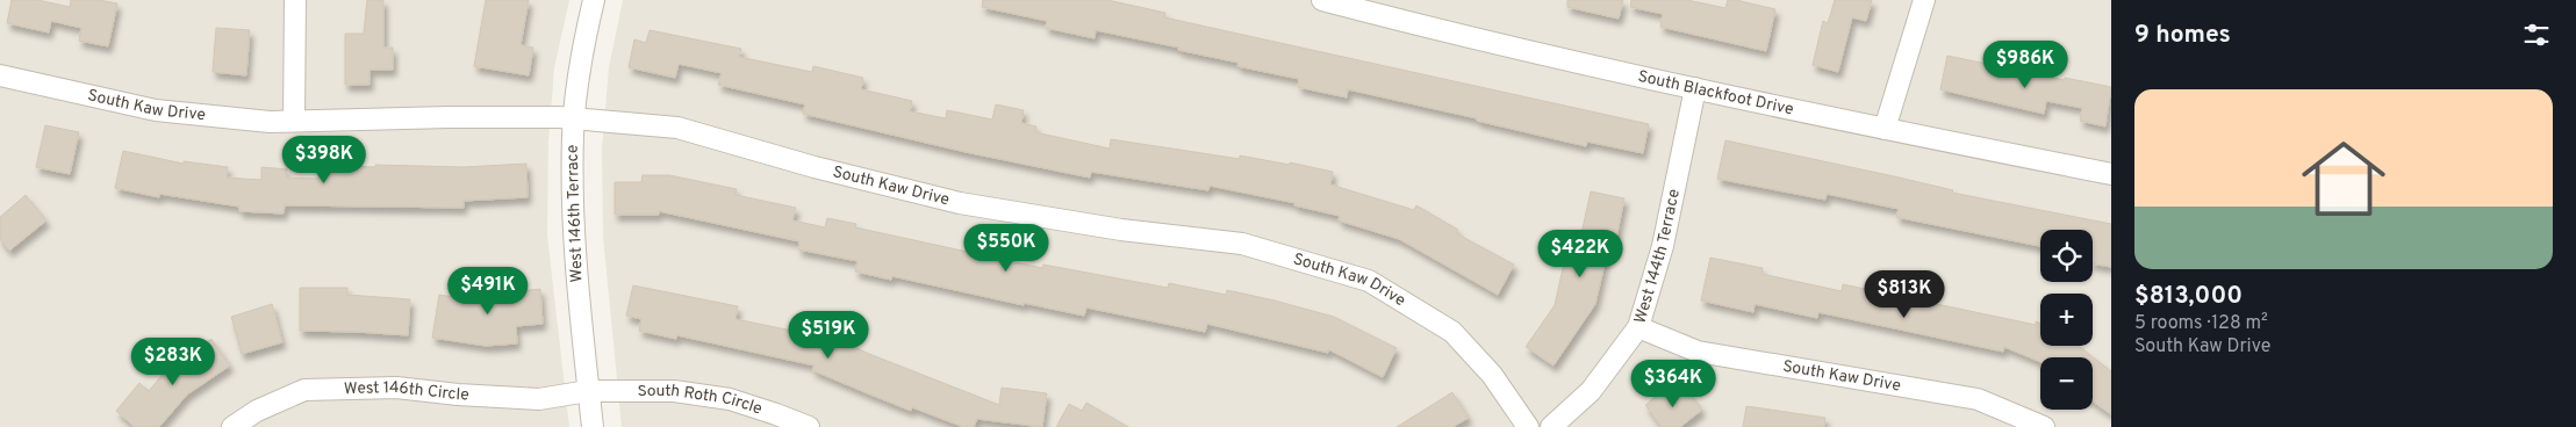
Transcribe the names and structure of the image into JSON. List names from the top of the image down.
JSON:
{
  "streets": {
    "street": [
      "South Blackfoot Drive",
      "South Kaw Drive",
      "West 146th Terrace",
      "West 144th Terrace",
      "West 146th Circle",
      "South Roth Circle"
    ]
  },
  "crossings": [
    ["South Blackfoot Drive", "West 144th Terrace"],
    ["South Kaw Drive", "West 146th Terrace"],
    ["South Kaw Drive", "West 144th Terrace"],
    ["West 146th Terrace", "West 146th Circle"],
    ["West 146th Terrace", "South Roth Circle"],
    ["West 146th Circle", "South Roth Circle"]
  ],
  "page": {
    "heading": "9 homes",
    "price": [
      "$986K",
      "$398K",
      "$550K",
      "$422K",
      "$491K",
      "$813K",
      "$519K",
      "$283K",
      "$364K"
    ],
    "list": [
      {
        "name": "$813,000",
        "note": "5 rooms · 128 m² · South Kaw Drive"
      }
    ],
    "map_buttons": ["+", "−"]
  }
}
